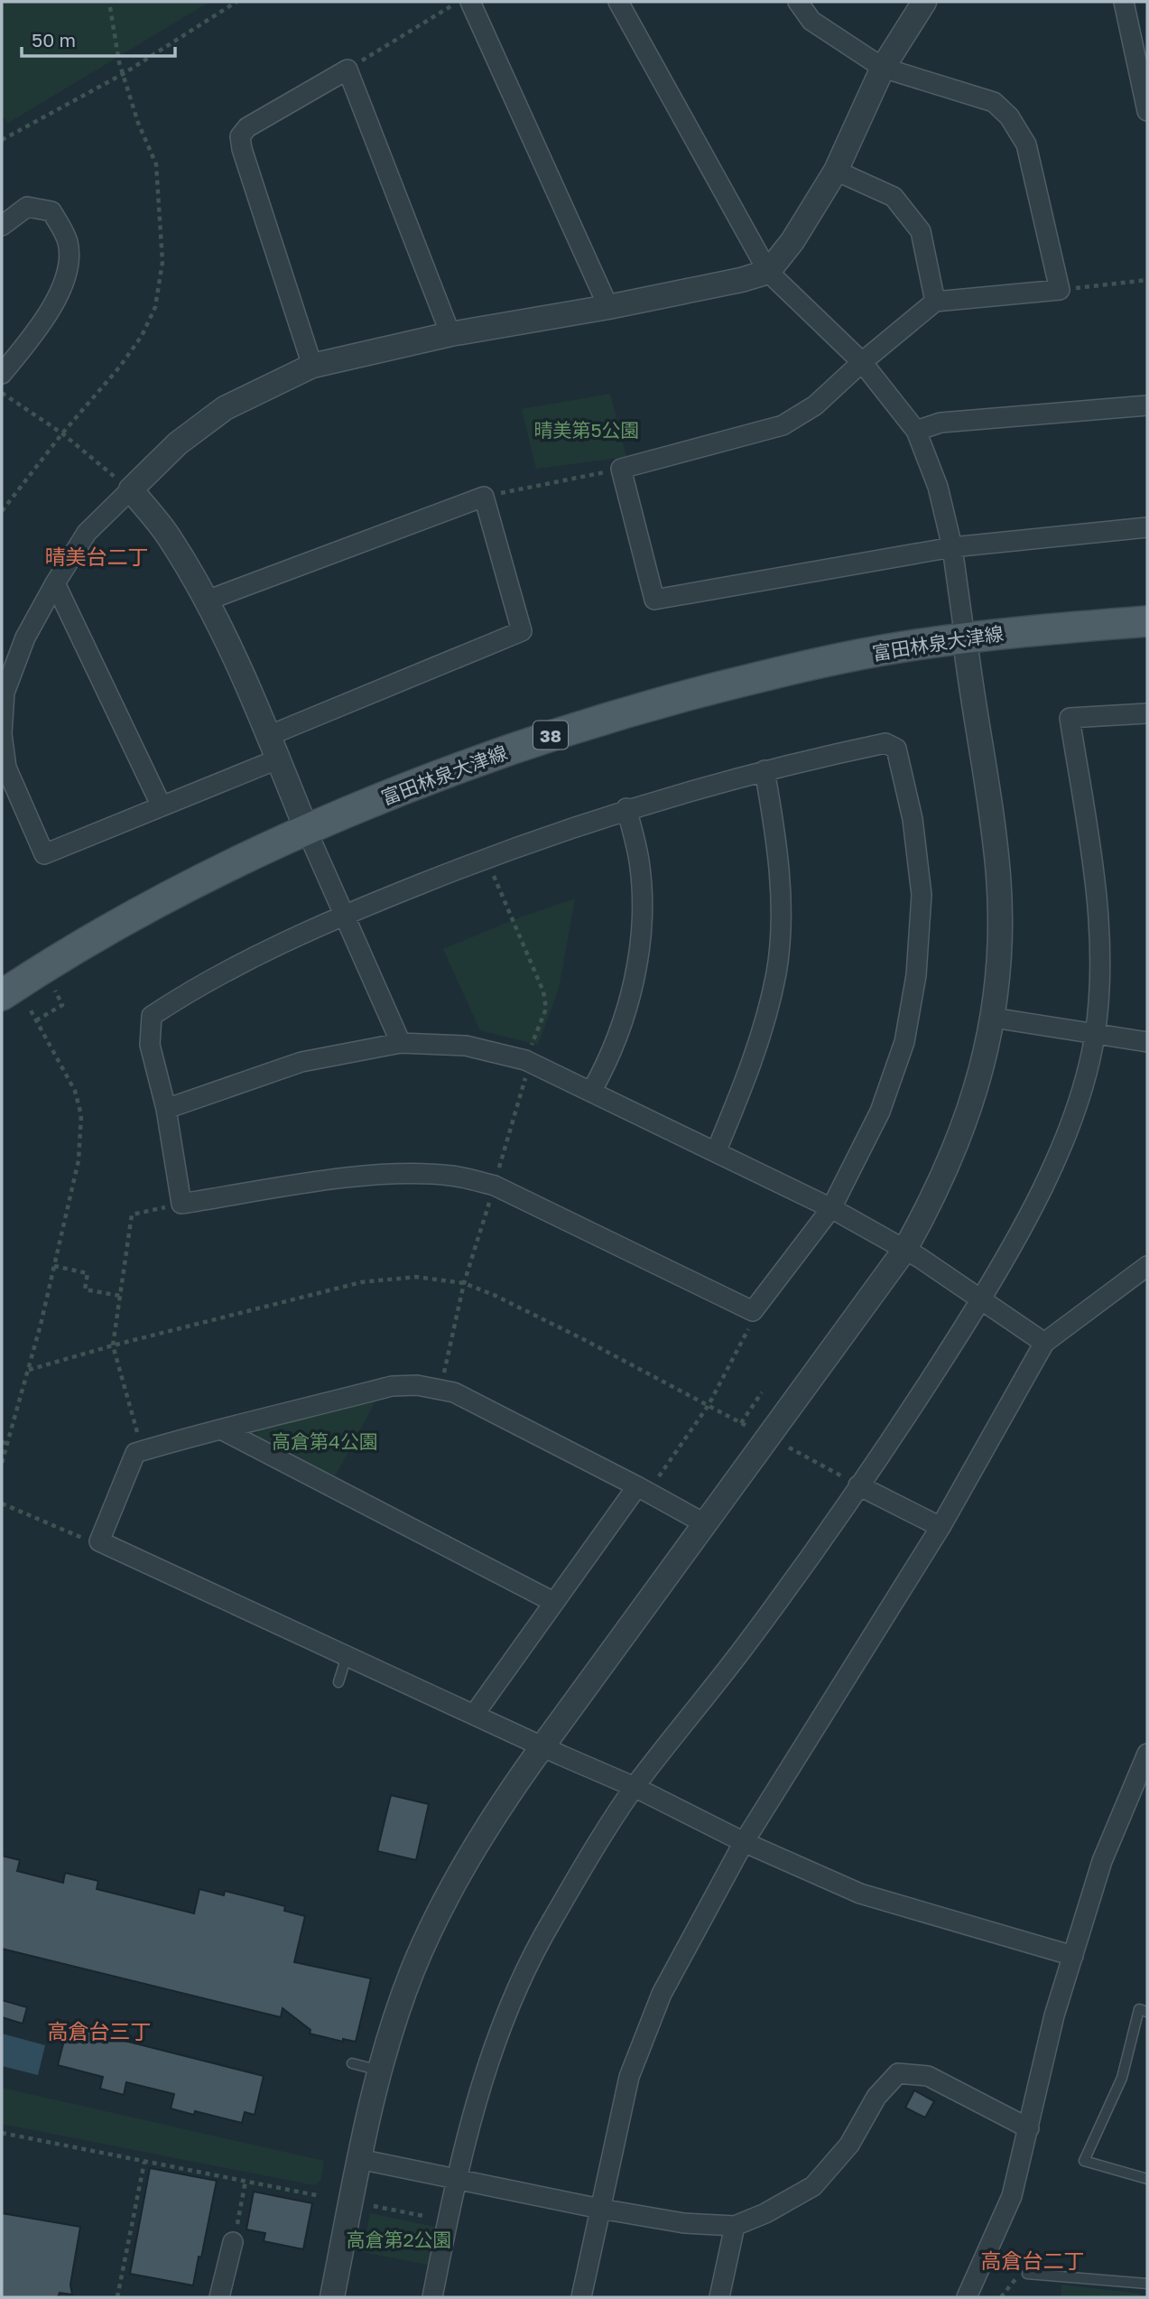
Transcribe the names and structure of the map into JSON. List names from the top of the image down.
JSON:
{
  "streets": {
    "main road": ["富田林泉大津線", "38"]
  },
  "districts": ["晴美台二丁", "高倉台三丁", "高倉台二丁"],
  "parks": ["晴美第5公園", "高倉第4公園", "高倉第2公園"],
  "scale_bar": "50 m"
}
